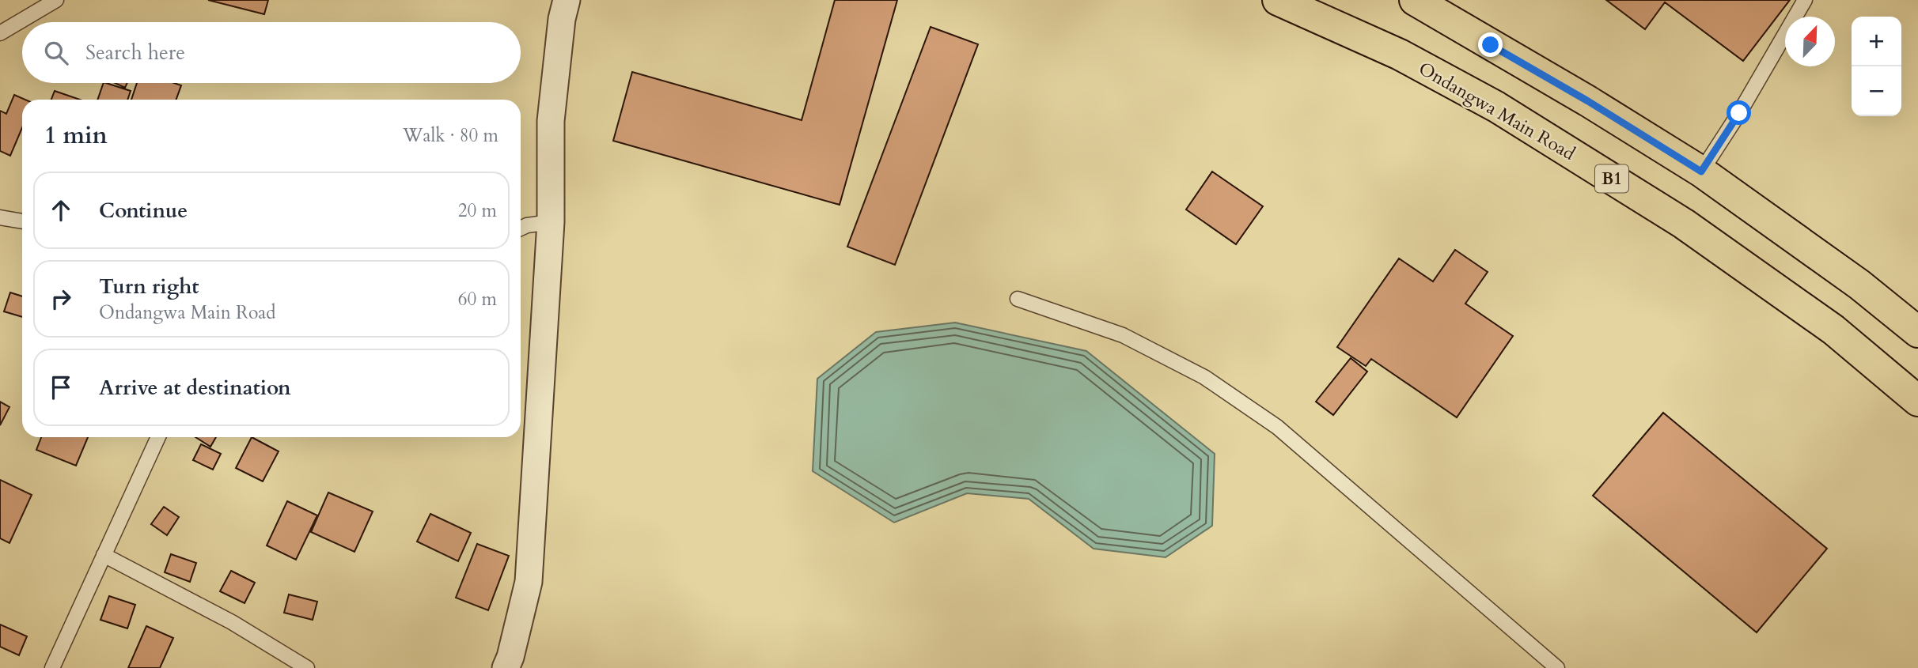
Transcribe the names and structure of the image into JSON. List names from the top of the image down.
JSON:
{
  "streets": {
    "main road": ["Ondangwa Main Road", "B1"]
  },
  "north": "top right",
  "page": {
    "map_buttons": ["+", "−"],
    "search": "Search here",
    "heading": ["1 min", "Walk · 80 m"],
    "list": [
      ["Continue", "20 m"],
      ["Turn right", "Ondangwa Main Road", "60 m"],
      "Arrive at destination"
    ]
  }
}
